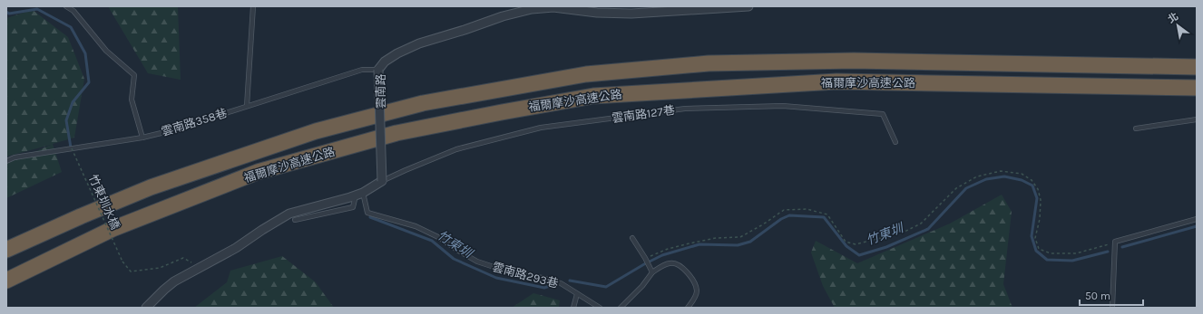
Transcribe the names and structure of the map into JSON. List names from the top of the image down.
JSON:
{
  "streets": {
    "highway": ["福爾摩沙高速公路"],
    "street": ["雲南路"],
    "lane": ["雲南路127巷", "雲南路358巷", "雲南路293巷"],
    "path": ["竹東圳水橋"]
  },
  "crossings": [
    ["雲南路", "雲南路127巷"],
    ["雲南路", "雲南路358巷"],
    ["雲南路358巷", "竹東圳水橋"]
  ],
  "water": ["竹東圳"],
  "scale_bar": "50 m",
  "north": "top left"
}
